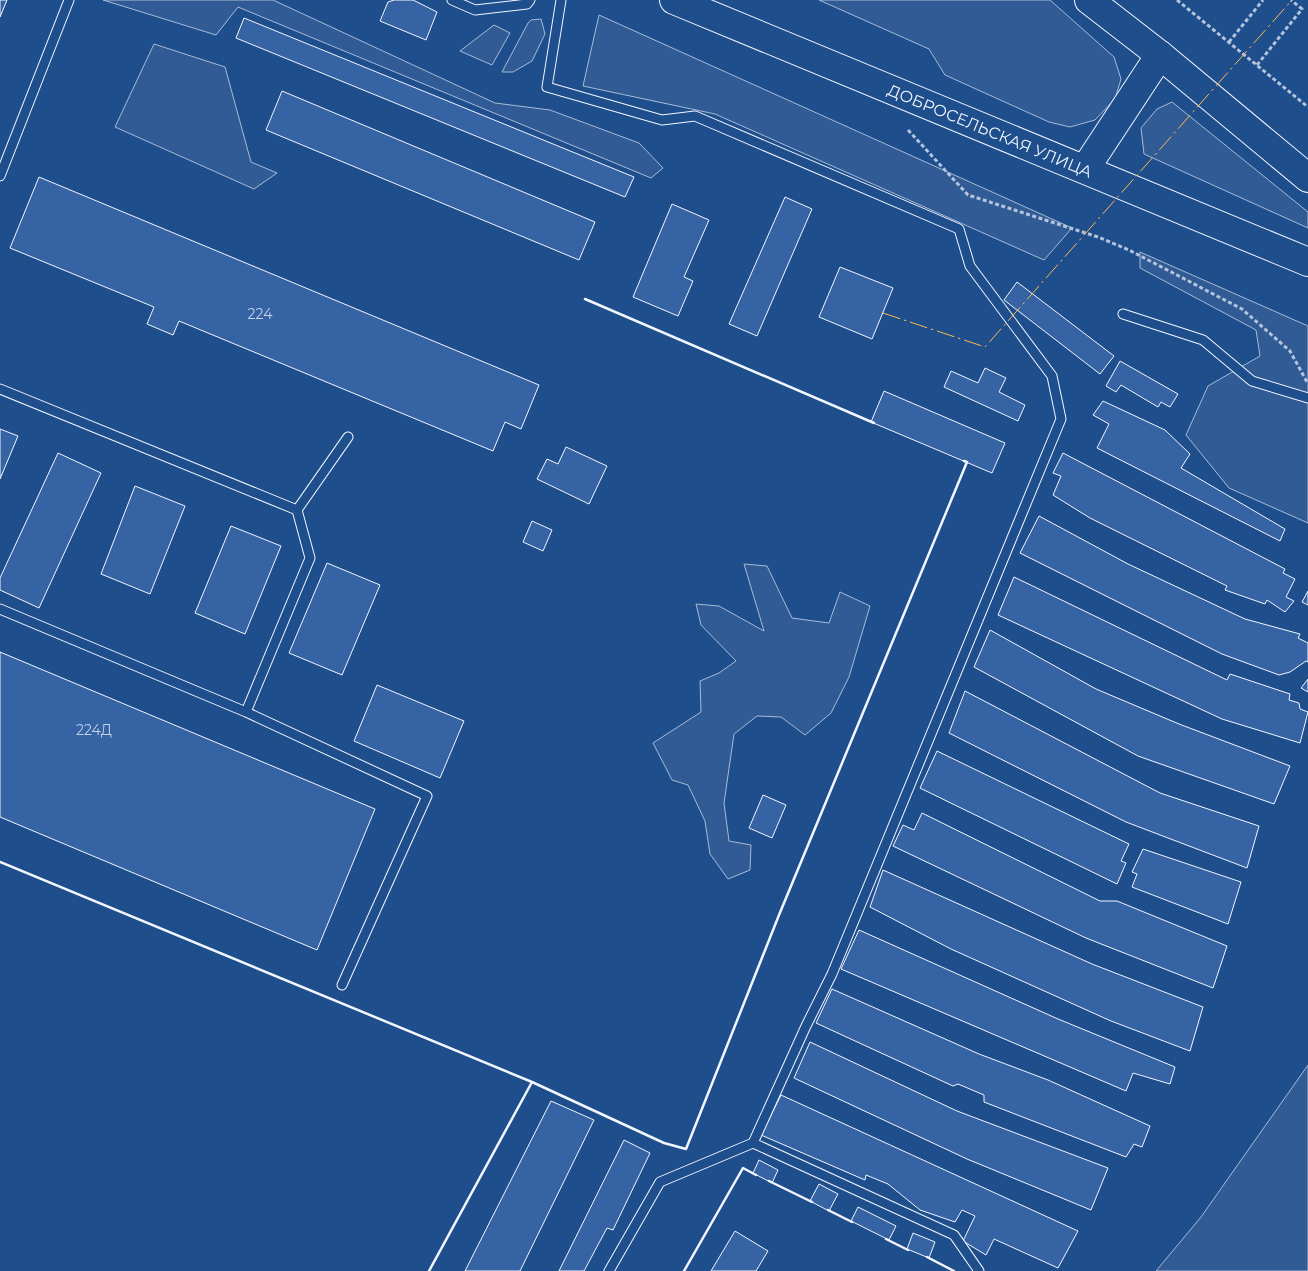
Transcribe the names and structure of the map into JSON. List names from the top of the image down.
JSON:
{
  "streets": {
    "main road": ["ДОБРОСЕЛЬСКАЯ УЛИЦА"]
  },
  "house_numbers": ["224", "224Д"]
}
